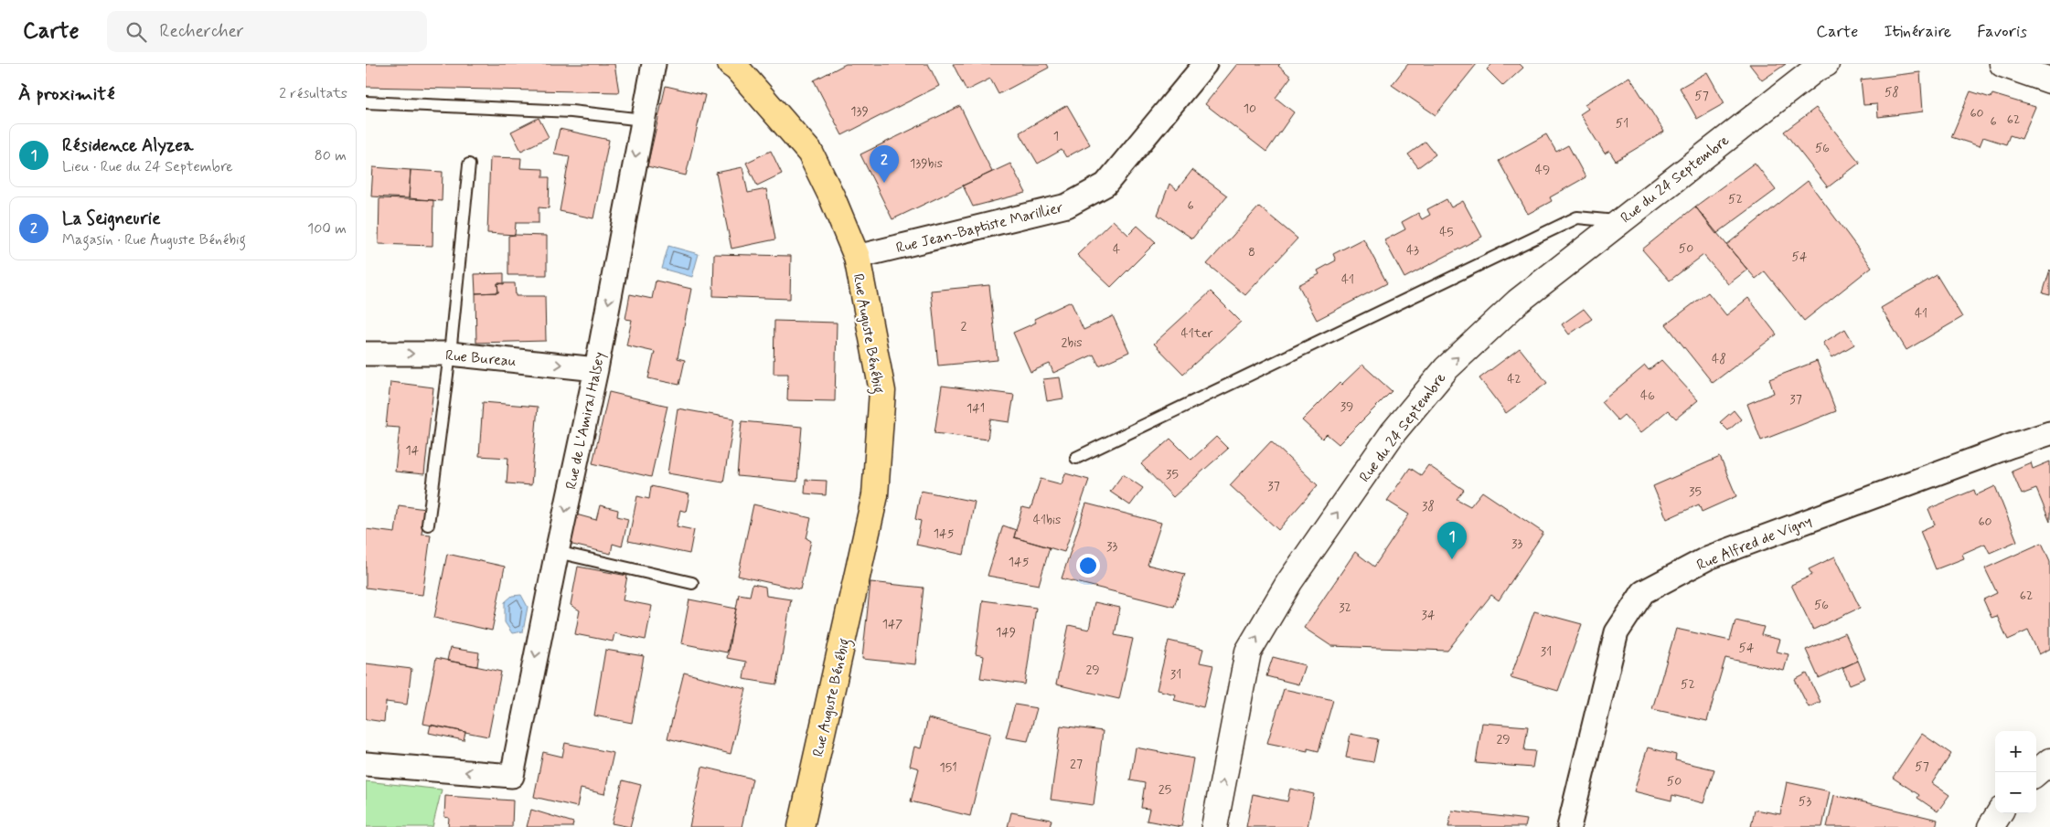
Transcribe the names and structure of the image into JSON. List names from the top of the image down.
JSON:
{
  "streets": {
    "main road": ["Rue Auguste Bénébig"],
    "street": [
      "Rue du 24 Septembre",
      "Rue Jean-Baptiste Marillier",
      "Rue Bureau",
      "Rue de L'Amiral Halsey",
      "Rue Alfred de Vigny"
    ]
  },
  "crossings": [
    ["Rue Jean-Baptiste Marillier", "Rue Auguste Bénébig"],
    ["Rue Bureau", "Rue de L'Amiral Halsey"]
  ],
  "one_way": ["Rue du 24 Septembre", "Rue Bureau", "Rue de L'Amiral Halsey"],
  "house_numbers": [
    "58",
    "57",
    "10",
    "139",
    "60",
    "62",
    "6",
    "51",
    "1",
    "56",
    "139bis",
    "49",
    "52",
    "6",
    "45",
    "50",
    "4",
    "43",
    "8",
    "54",
    "41",
    "41",
    "2",
    "41ter",
    "2bis",
    "48",
    "42",
    "46",
    "37",
    "39",
    "141",
    "14",
    "35",
    "37",
    "35",
    "38",
    "41bis",
    "60",
    "145",
    "33",
    "33",
    "145",
    "62",
    "56",
    "32",
    "34",
    "147",
    "149",
    "54",
    "31",
    "29",
    "31",
    "52",
    "29",
    "27",
    "57",
    "151",
    "50",
    "25",
    "53"
  ],
  "page": {
    "header": "Carte",
    "search": "Rechercher",
    "nav": ["Carte", "Itinéraire", "Favoris"],
    "heading": ["À proximité", "2 résultats"],
    "list": [
      {
        "mark": "1",
        "name": "Résidence Alyzea",
        "note": "Lieu · Rue du 24 Septembre",
        "value": "80 m"
      },
      {
        "mark": "2",
        "name": "La Seigneurie",
        "note": "Magasin · Rue Auguste Bénébig",
        "value": "100 m"
      }
    ],
    "pins": ["2", "1"],
    "map_buttons": ["+", "−"]
  }
}
